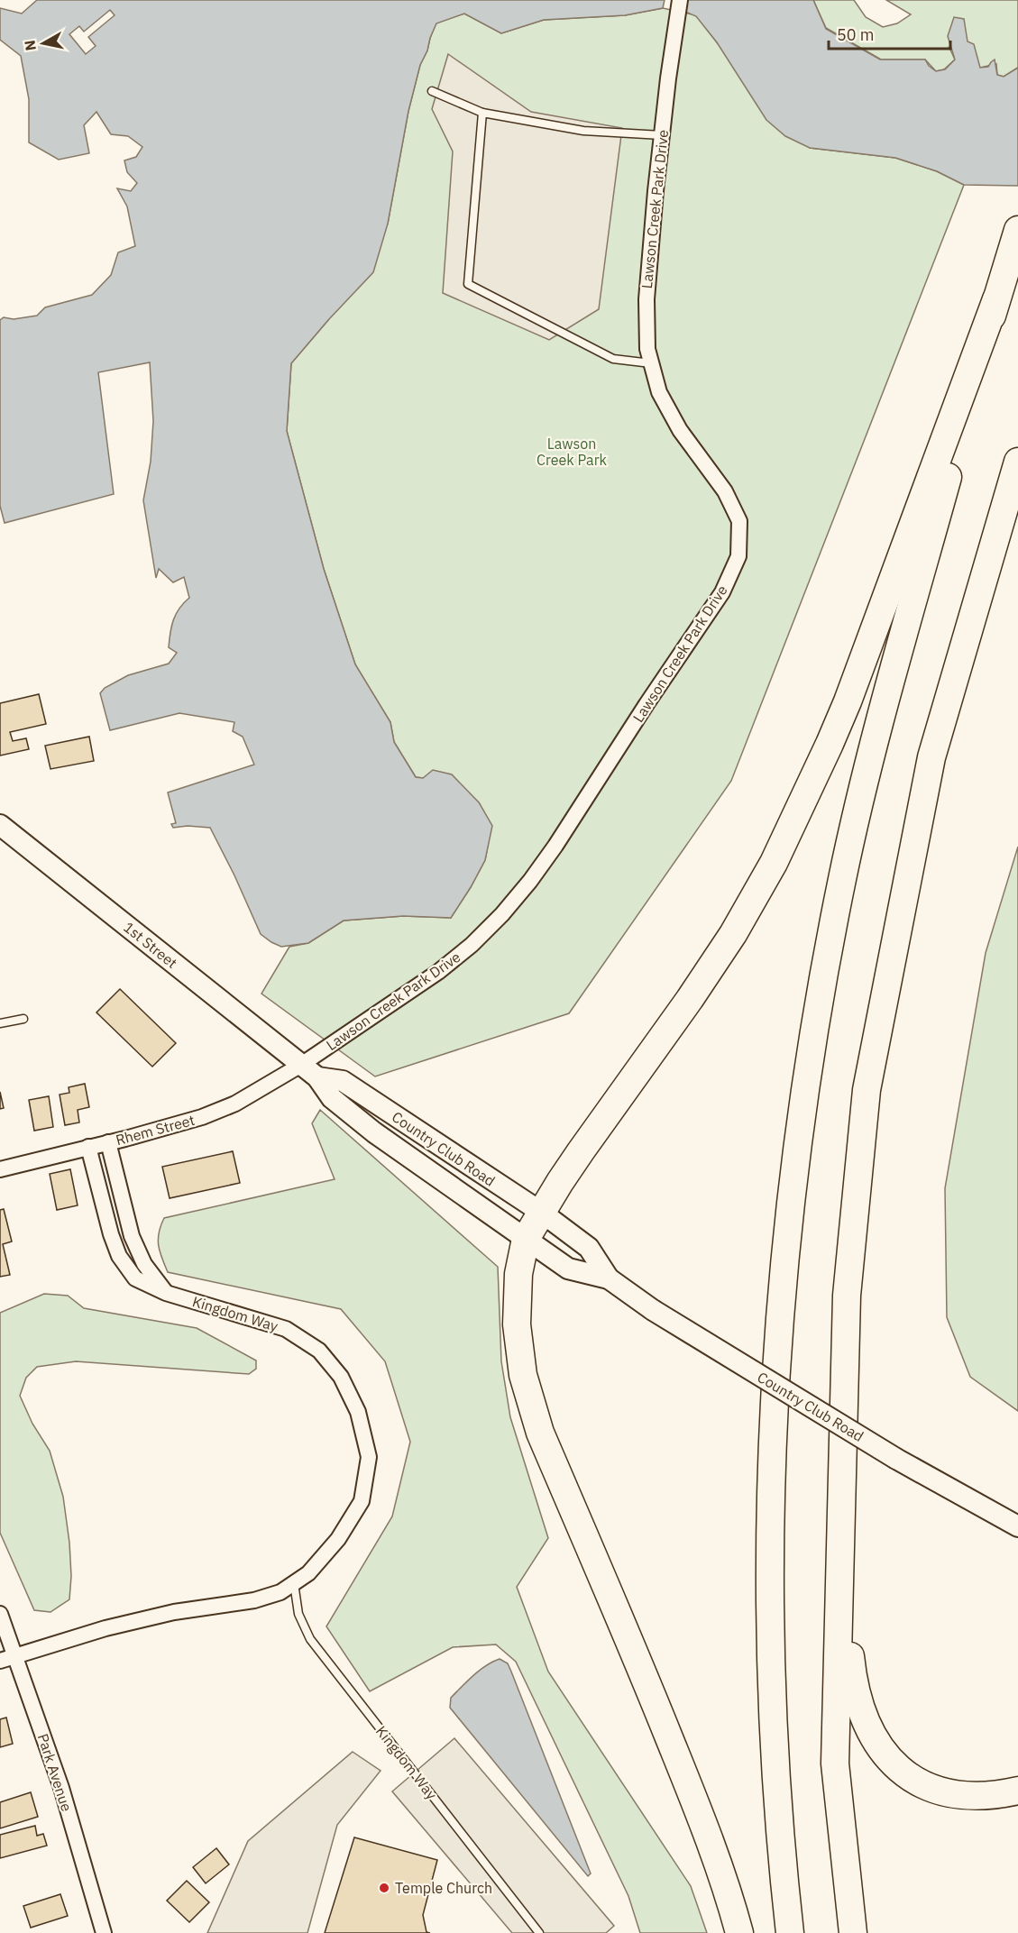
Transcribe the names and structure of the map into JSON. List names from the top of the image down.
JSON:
{
  "streets": {
    "main road": ["1st Street", "Country Club Road"],
    "street": [
      "Lawson Creek Park Drive",
      "Rhem Street",
      "Kingdom Way",
      "Park Avenue"
    ]
  },
  "crossings": [
    ["Lawson Creek Park Drive", "1st Street"],
    ["Lawson Creek Park Drive", "Rhem Street"],
    ["Lawson Creek Park Drive", "Country Club Road"],
    ["1st Street", "Rhem Street"],
    ["1st Street", "Country Club Road"],
    ["Rhem Street", "Country Club Road"],
    ["Rhem Street", "Kingdom Way"],
    ["Kingdom Way", "Park Avenue"]
  ],
  "parks": ["Lawson Creek Park"],
  "places": ["Temple Church"],
  "scale_bar": "50 m",
  "north": "left"
}
